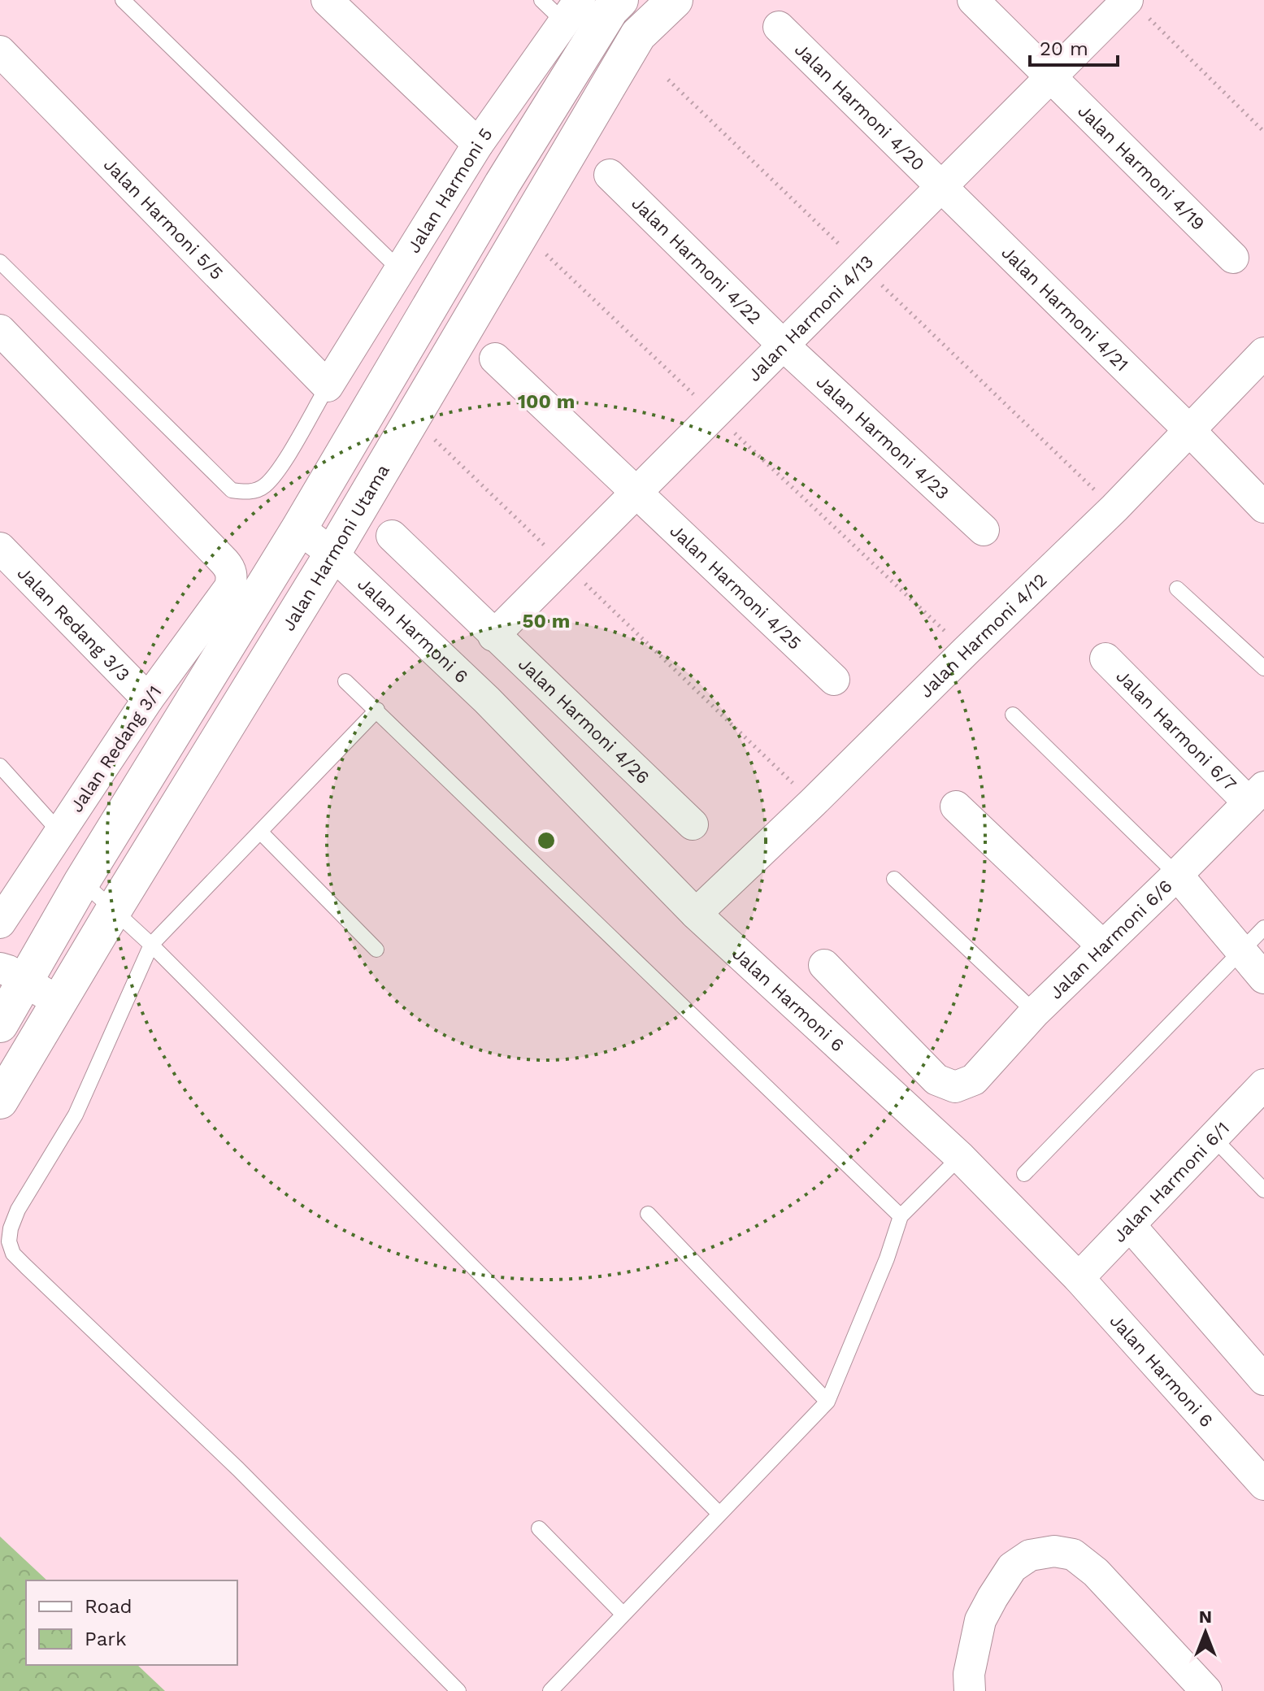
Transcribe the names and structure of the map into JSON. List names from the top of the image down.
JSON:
{
  "streets": {
    "main road": ["Jalan Harmoni Utama"],
    "street": [
      "Jalan Harmoni 4/20",
      "Jalan Harmoni 4/19",
      "Jalan Harmoni 5",
      "Jalan Harmoni 5/5",
      "Jalan Harmoni 4/22",
      "Jalan Harmoni 4/21",
      "Jalan Harmoni 4/13",
      "Jalan Harmoni 4/23",
      "Jalan Harmoni 4/25",
      "Jalan Redang 3/3",
      "Jalan Harmoni 6",
      "Jalan Harmoni 4/12",
      "Jalan Harmoni 4/26",
      "Jalan Harmoni 6/7",
      "Jalan Redang 3/1",
      "Jalan Harmoni 6/6",
      "Jalan Harmoni 6/1"
    ]
  },
  "crossings": [
    ["Jalan Harmoni 4/20", "Jalan Harmoni 4/21"],
    ["Jalan Harmoni 4/20", "Jalan Harmoni 4/13"],
    ["Jalan Harmoni 4/19", "Jalan Harmoni 4/13"],
    ["Jalan Harmoni 5", "Jalan Harmoni 5/5"],
    ["Jalan Harmoni 4/22", "Jalan Harmoni 4/13"],
    ["Jalan Harmoni 4/22", "Jalan Harmoni 4/23"],
    ["Jalan Harmoni 4/21", "Jalan Harmoni 4/13"],
    ["Jalan Harmoni 4/21", "Jalan Harmoni 4/12"],
    ["Jalan Harmoni 4/13", "Jalan Harmoni 4/23"],
    ["Jalan Harmoni 4/13", "Jalan Harmoni 4/25"],
    ["Jalan Harmoni 4/13", "Jalan Harmoni 4/26"],
    ["Jalan Harmoni Utama", "Jalan Harmoni 6"],
    ["Jalan Redang 3/3", "Jalan Redang 3/1"],
    ["Jalan Harmoni 6", "Jalan Harmoni 4/12"],
    ["Jalan Harmoni 6", "Jalan Harmoni 6/1"],
    ["Jalan Harmoni 6/7", "Jalan Harmoni 6/6"]
  ],
  "legend": ["Road", "Park"],
  "scale_bar": "20 m",
  "north": "top",
  "rings": ["100 m", "50 m"]
}
